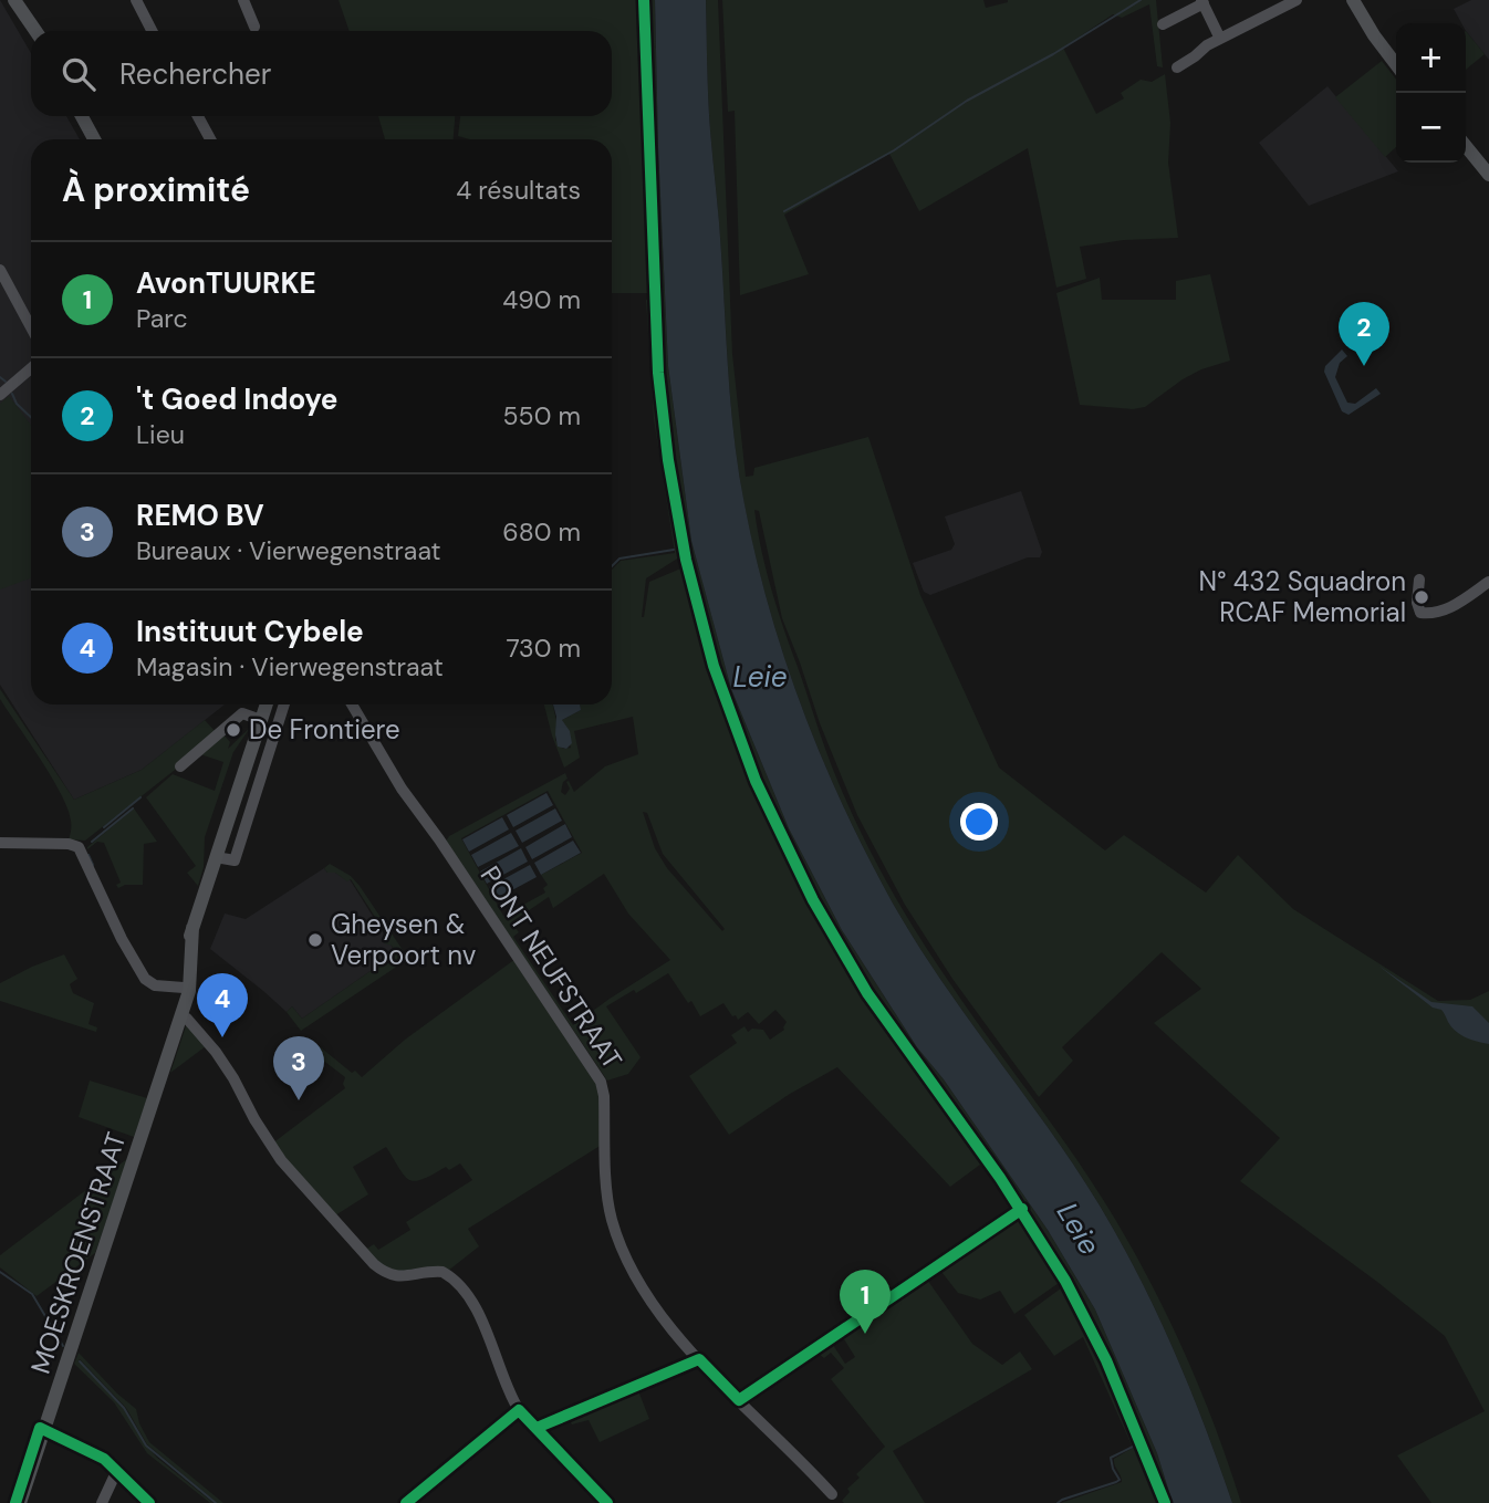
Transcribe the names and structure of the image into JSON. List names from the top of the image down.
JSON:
{
  "streets": {
    "main road": ["MOESKROENSTRAAT"],
    "street": ["PONT NEUFSTRAAT"]
  },
  "water": ["Leie"],
  "places": ["N° 432 Squadron RCAF Memorial", "De Frontiere", "Gheysen & Verpoort nv"],
  "page": {
    "map_buttons": ["+", "−"],
    "search": "Rechercher",
    "heading": ["À proximité", "4 résultats"],
    "list": [
      {
        "mark": "1",
        "name": "AvonTUURKE",
        "note": "Parc",
        "value": "490 m"
      },
      {
        "mark": "2",
        "name": "'t Goed Indoye",
        "note": "Lieu",
        "value": "550 m"
      },
      {
        "mark": "3",
        "name": "REMO BV",
        "note": "Bureaux · Vierwegenstraat",
        "value": "680 m"
      },
      {
        "mark": "4",
        "name": "Instituut Cybele",
        "note": "Magasin · Vierwegenstraat",
        "value": "730 m"
      }
    ],
    "pins": [
      "2",
      "4",
      "3",
      "1"
    ]
  }
}
